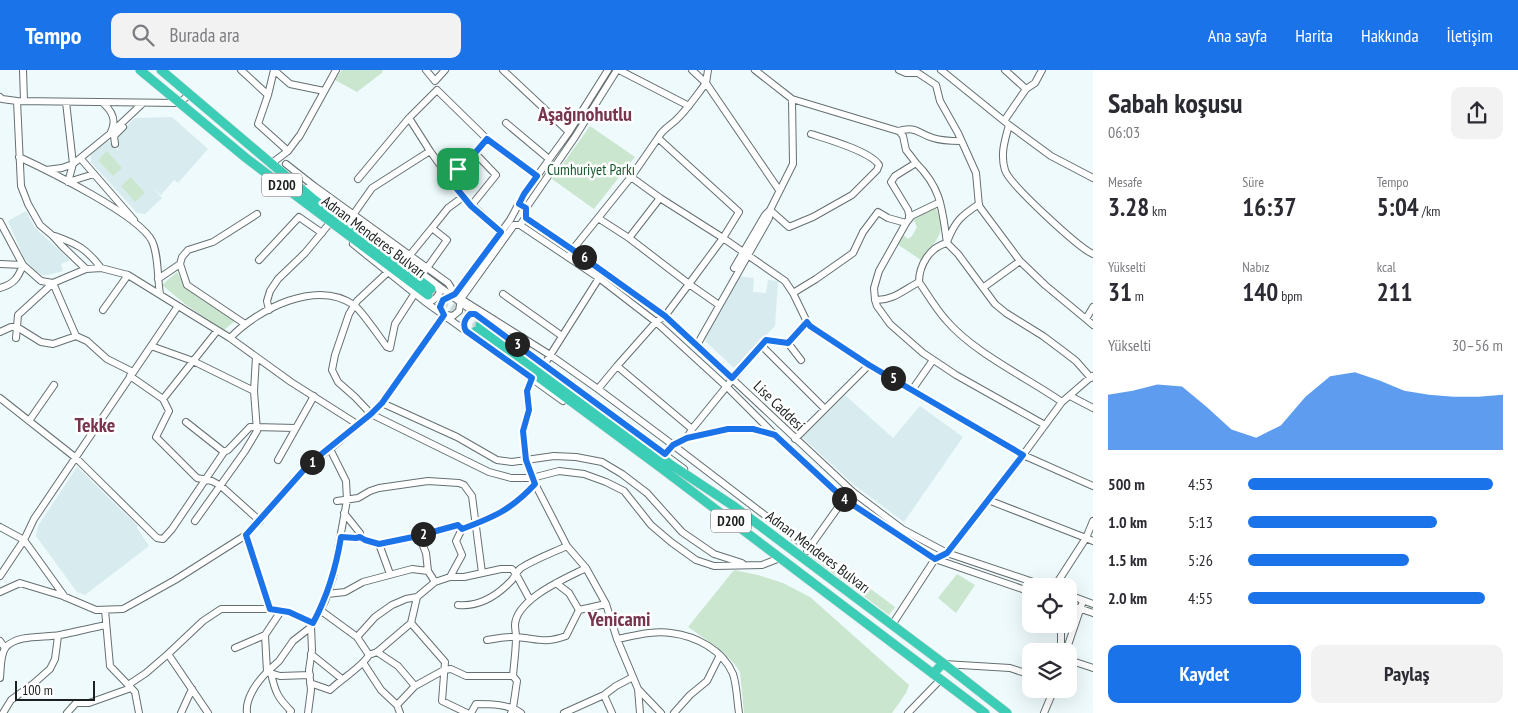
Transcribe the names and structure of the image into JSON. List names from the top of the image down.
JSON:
{
  "streets": {
    "highway": ["D200", "Adnan Menderes Bulvarı"],
    "street": ["Lise Caddesi"]
  },
  "districts": ["Aşağınohutlu", "Tekke", "Yenicami"],
  "parks": ["Cumhuriyet Parkı"],
  "scale_bar": "100 m",
  "page": {
    "header": "Tempo",
    "search": "Burada ara",
    "nav": [
      "Ana sayfa",
      "Harita",
      "Hakkında",
      "İletişim"
    ],
    "heading": ["Sabah koşusu", "06:03"],
    "stats": [
      ["Mesafe", "3.28 km"],
      ["Süre", "16:37"],
      ["Tempo", "5:04 /km"],
      ["Yükselti", "31 m"],
      ["Nabız", "140 bpm"],
      ["kcal", "211"]
    ],
    "pins": [
      "6",
      "3",
      "5",
      "1",
      "4",
      "2"
    ],
    "chart": ["Yükselti", "30–56 m"],
    "list": [
      {
        "name": "500 m",
        "note": "4:53"
      },
      {
        "name": "1.0 km",
        "note": "5:13"
      },
      {
        "name": "1.5 km",
        "note": "5:26"
      },
      {
        "name": "2.0 km",
        "note": "4:55"
      }
    ],
    "buttons": ["Kaydet", "Paylaş"],
    "scale": "100 m"
  }
}
